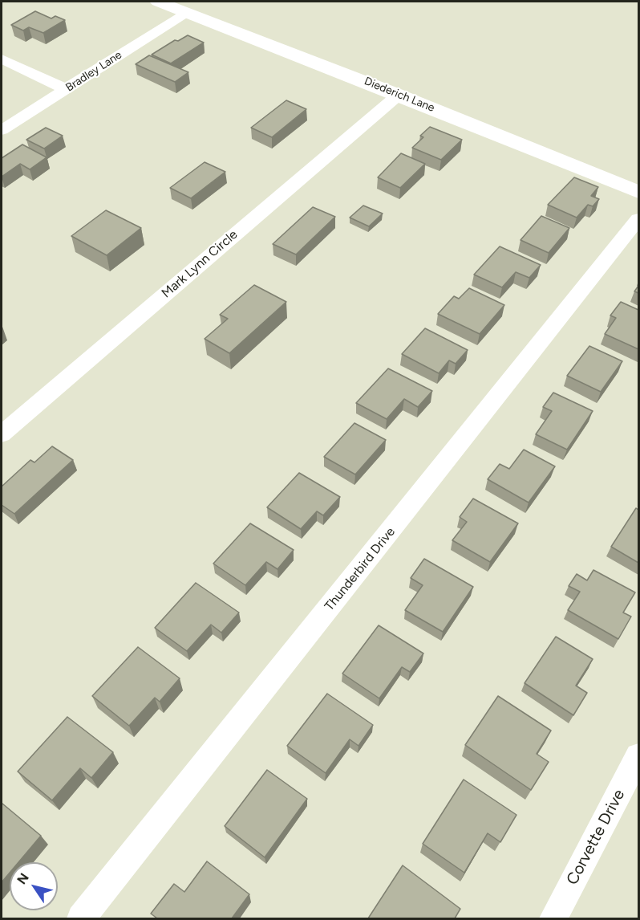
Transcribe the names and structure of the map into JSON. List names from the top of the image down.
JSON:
{
  "streets": {
    "street": [
      "Bradley Lane",
      "Diederich Lane",
      "Mark Lynn Circle",
      "Thunderbird Drive",
      "Corvette Drive"
    ]
  },
  "crossings": [
    ["Bradley Lane", "Diederich Lane"],
    ["Diederich Lane", "Mark Lynn Circle"]
  ],
  "north": "top left"
}
